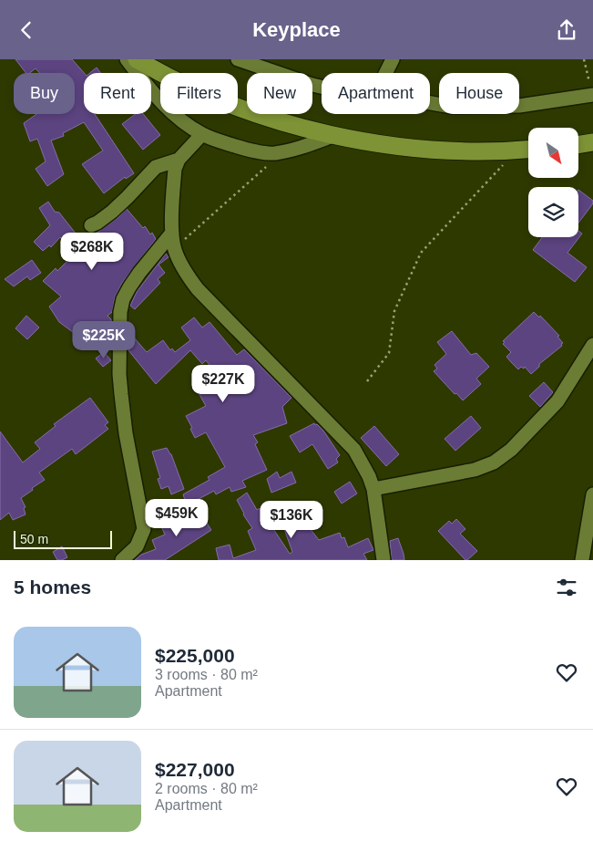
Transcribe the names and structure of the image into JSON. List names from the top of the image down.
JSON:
{
  "scale_bar": "50 m",
  "north": "bottom right",
  "page": {
    "header": "Keyplace",
    "chip": [
      "Buy",
      "Rent",
      "Filters",
      "New",
      "Apartment",
      "House"
    ],
    "price": [
      "$268K",
      "$225K",
      "$227K",
      "$459K",
      "$136K"
    ],
    "scale": "50 m",
    "heading": "5 homes",
    "list": [
      {
        "name": "$225,000",
        "note": "3 rooms · 80 m² · Apartment"
      },
      {
        "name": "$227,000",
        "note": "2 rooms · 80 m² · Apartment"
      }
    ]
  }
}
